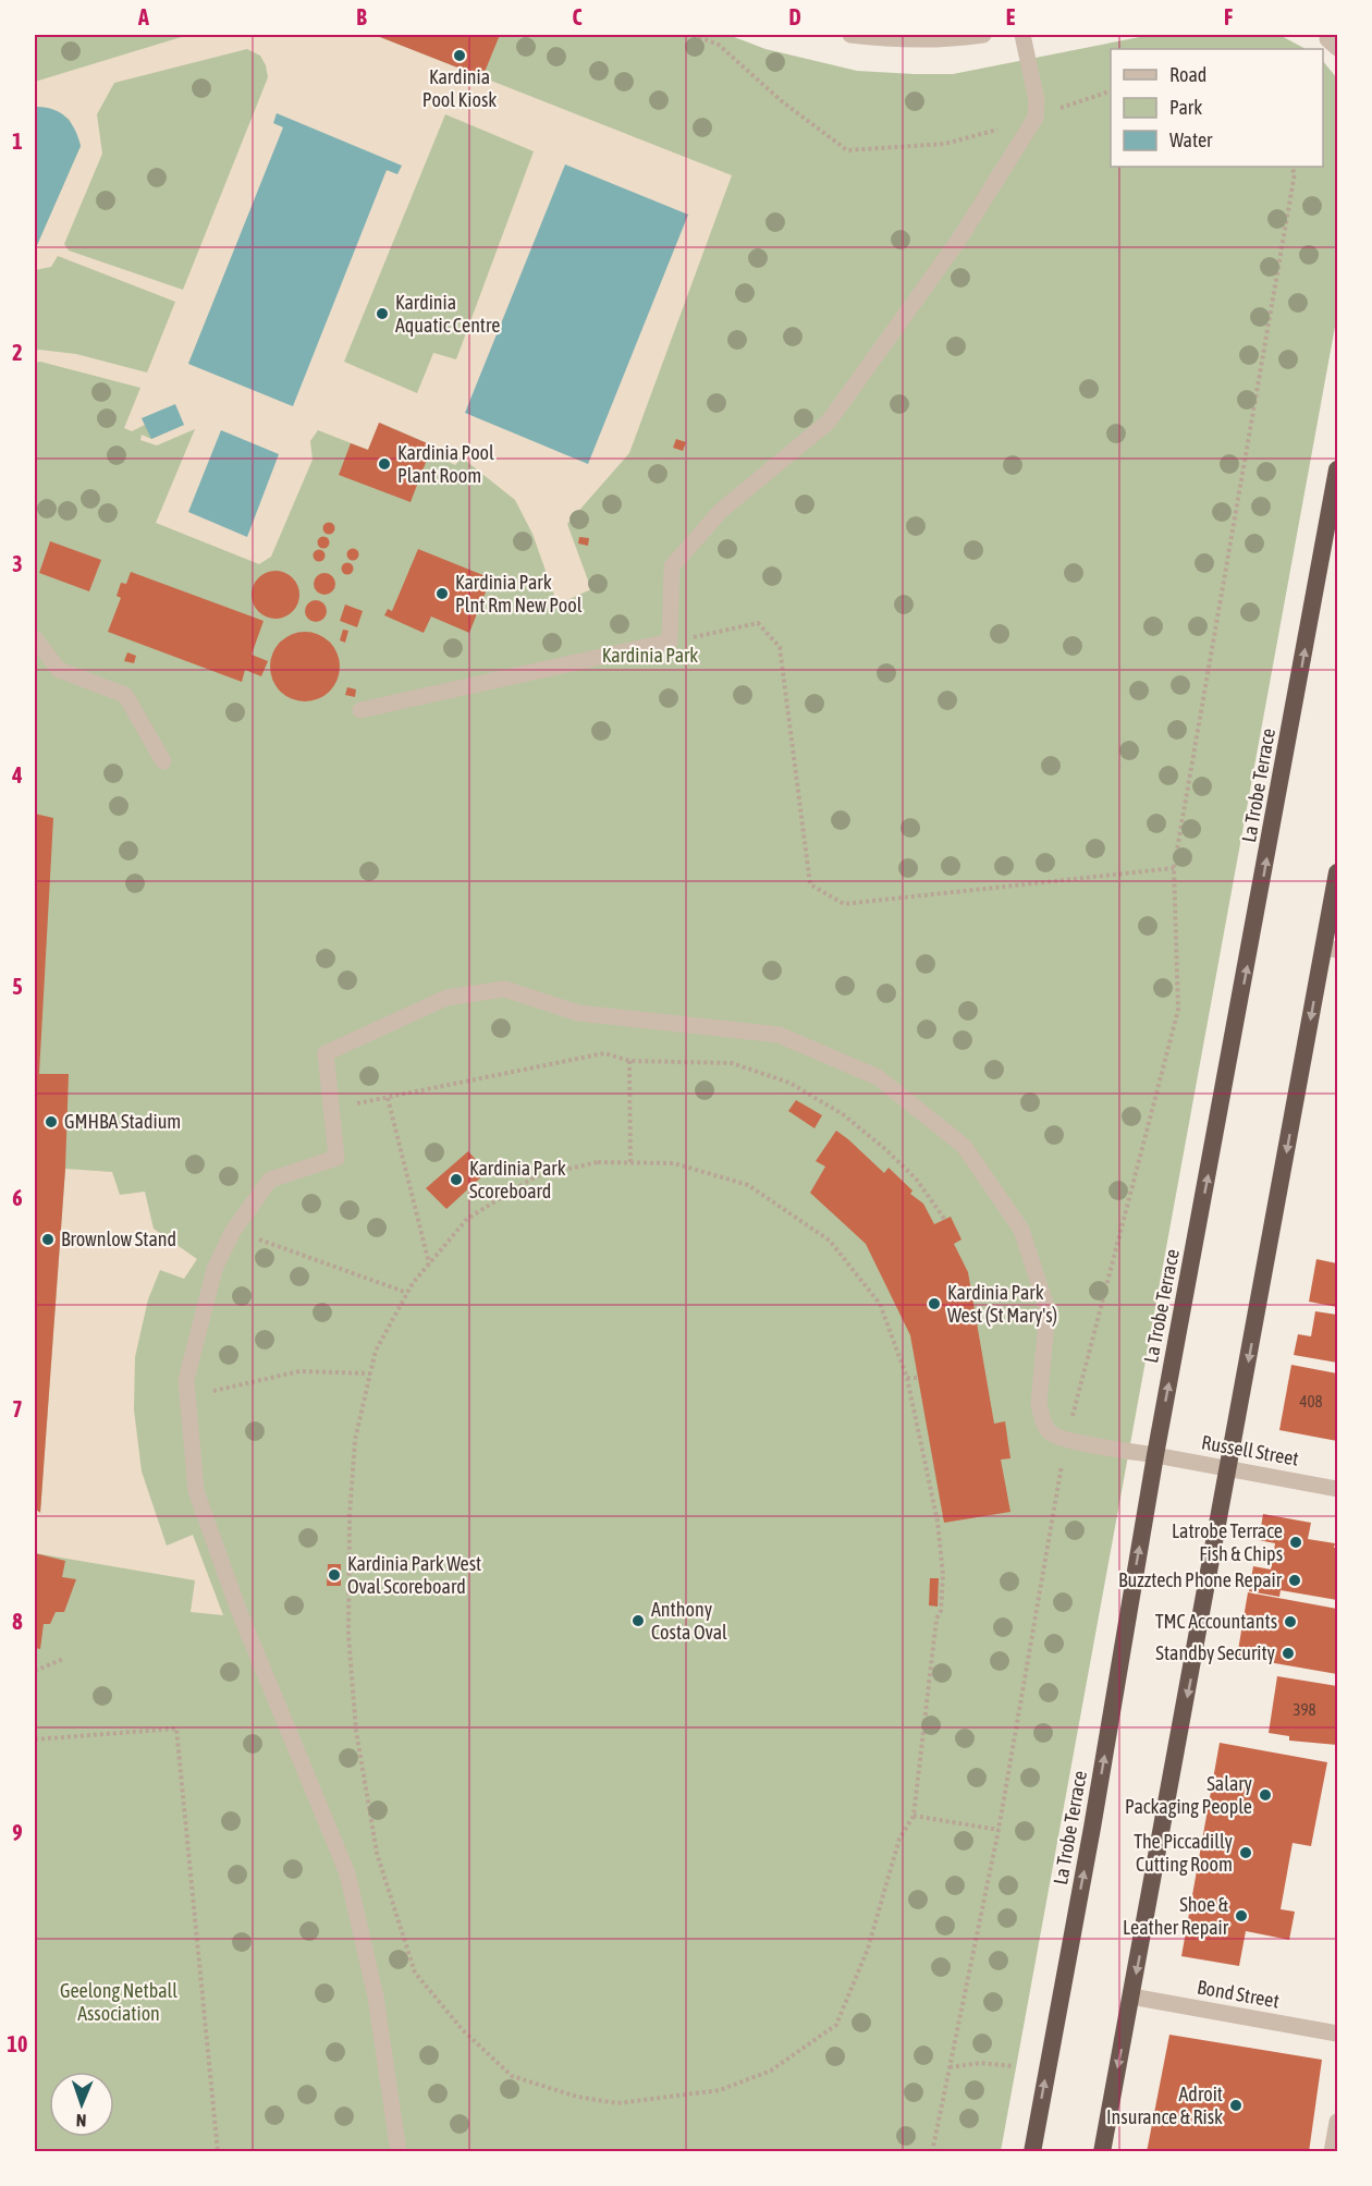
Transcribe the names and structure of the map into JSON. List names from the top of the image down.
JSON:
{
  "streets": {
    "highway": ["La Trobe Terrace"],
    "street": ["Russell Street", "Bond Street"]
  },
  "crossings": [
    ["La Trobe Terrace", "Russell Street"]
  ],
  "parks": ["Kardinia Park", "Geelong Netball Association"],
  "places": [
    "Kardinia Pool Kiosk",
    "Kardinia Aquatic Centre",
    "Kardinia Pool Plant Room",
    "Kardinia Park Plnt Rm New Pool",
    "GMHBA Stadium",
    "Kardinia Park Scoreboard",
    "Brownlow Stand",
    "Kardinia Park West (St Mary's)",
    "Latrobe Terrace Fish & Chips",
    "Kardinia Park West Oval Scoreboard",
    "Buzztech Phone Repair",
    "Anthony Costa Oval",
    "TMC Accountants",
    "Standby Security",
    "Salary Packaging People",
    "The Piccadilly Cutting Room",
    "Shoe & Leather Repair",
    "Adroit Insurance & Risk"
  ],
  "house_numbers": ["408", "398"],
  "legend": ["Road", "Park", "Water"],
  "north": "bottom",
  "grid": {
    "columns": [
      "A",
      "B",
      "C",
      "D",
      "E",
      "F"
    ],
    "rows": [
      "1",
      "2",
      "3",
      "4",
      "5",
      "6",
      "7",
      "8",
      "9",
      "10"
    ]
  }
}
